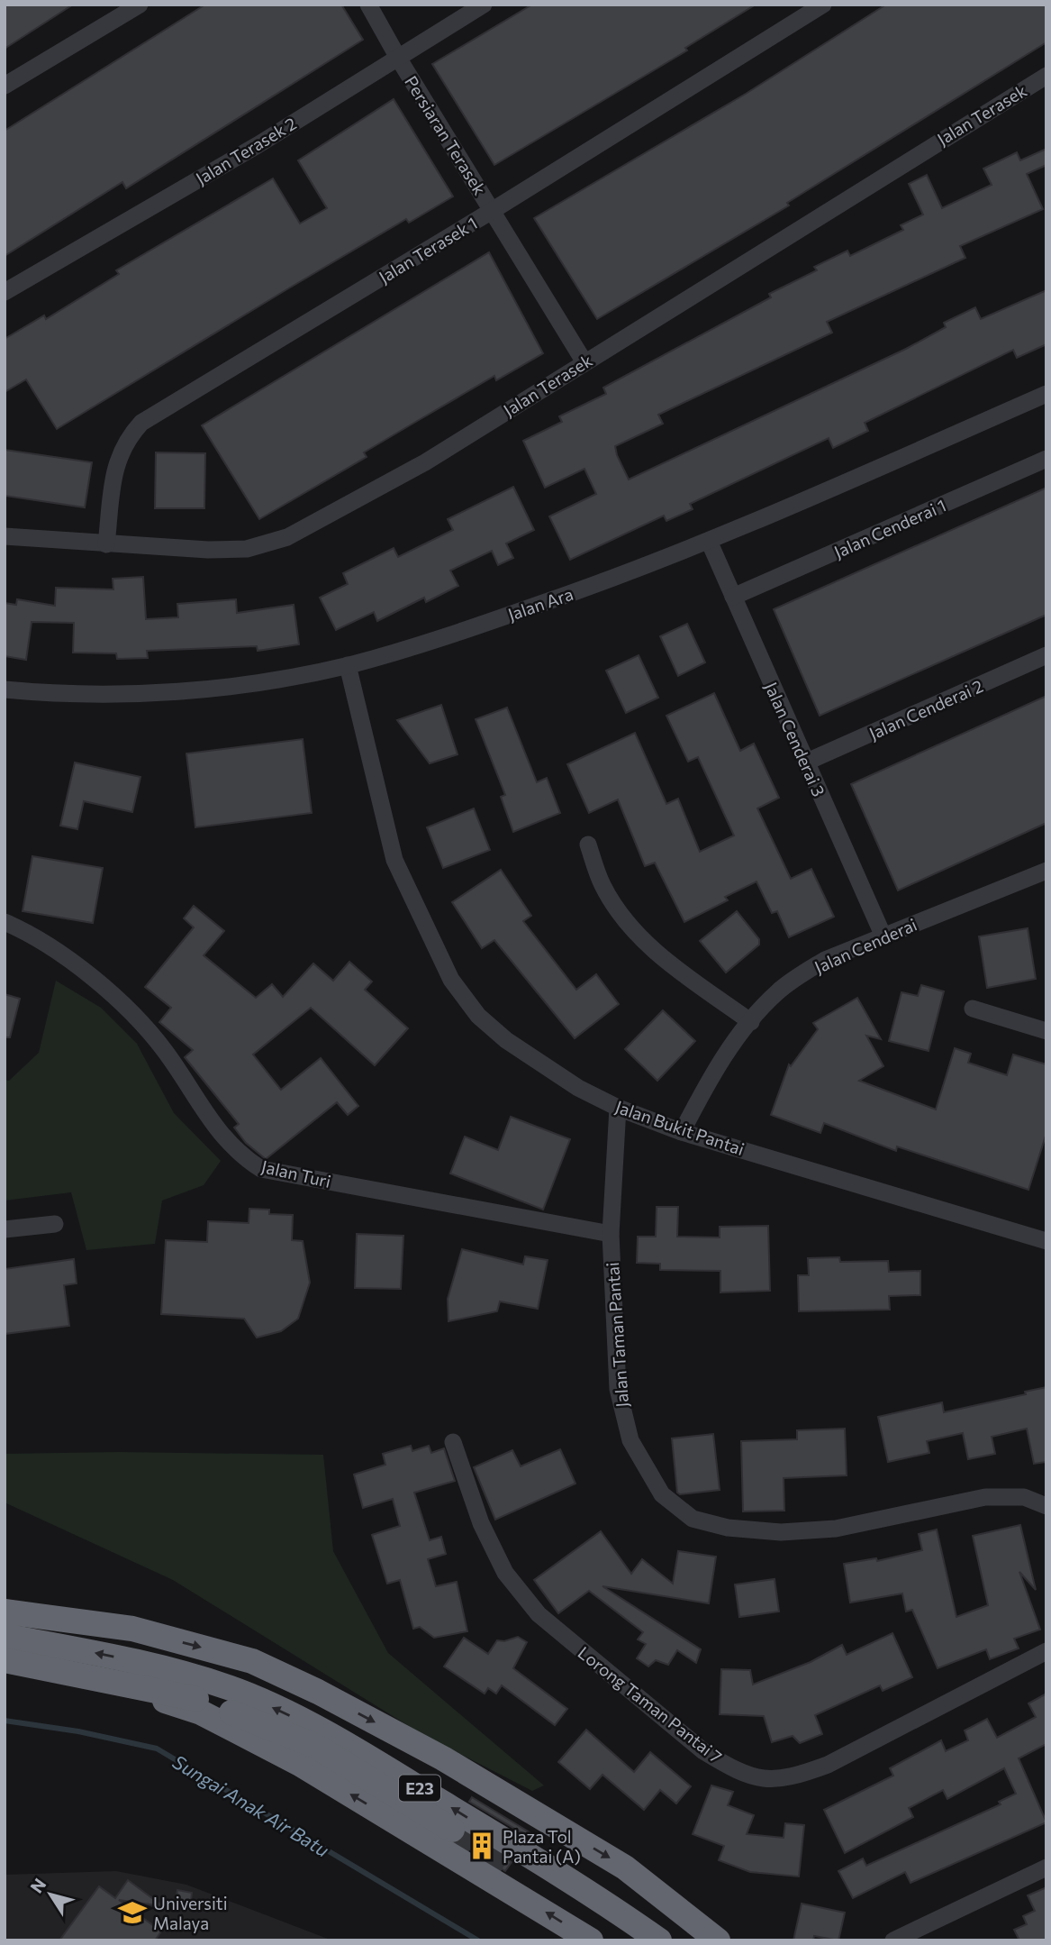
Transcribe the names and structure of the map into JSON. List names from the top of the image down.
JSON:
{
  "streets": {
    "highway": ["E23"],
    "street": [
      "Jalan Terasek",
      "Persiaran Terasek",
      "Jalan Terasek 2",
      "Jalan Terasek 1",
      "Jalan Cenderai 1",
      "Jalan Ara",
      "Jalan Cenderai 2",
      "Jalan Cenderai 3",
      "Jalan Cenderai",
      "Jalan Bukit Pantai",
      "Jalan Turi",
      "Jalan Taman Pantai",
      "Lorong Taman Pantai 7"
    ]
  },
  "crossings": [
    ["Jalan Terasek", "Persiaran Terasek"],
    ["Jalan Terasek", "Jalan Terasek 1"],
    ["Persiaran Terasek", "Jalan Terasek 2"],
    ["Persiaran Terasek", "Jalan Terasek 1"],
    ["Jalan Cenderai 1", "Jalan Cenderai 3"],
    ["Jalan Ara", "Jalan Cenderai 3"],
    ["Jalan Ara", "Jalan Bukit Pantai"],
    ["Jalan Cenderai 2", "Jalan Cenderai 3"],
    ["Jalan Cenderai 3", "Jalan Cenderai"],
    ["Jalan Cenderai", "Jalan Bukit Pantai"],
    ["Jalan Bukit Pantai", "Jalan Taman Pantai"],
    ["Jalan Turi", "Jalan Taman Pantai"]
  ],
  "water": ["Sungai Anak Air Batu"],
  "places": {
    "building": ["Plaza Tol Pantai (A)"],
    "school or university": ["Universiti Malaya"]
  },
  "north": "top left"
}
